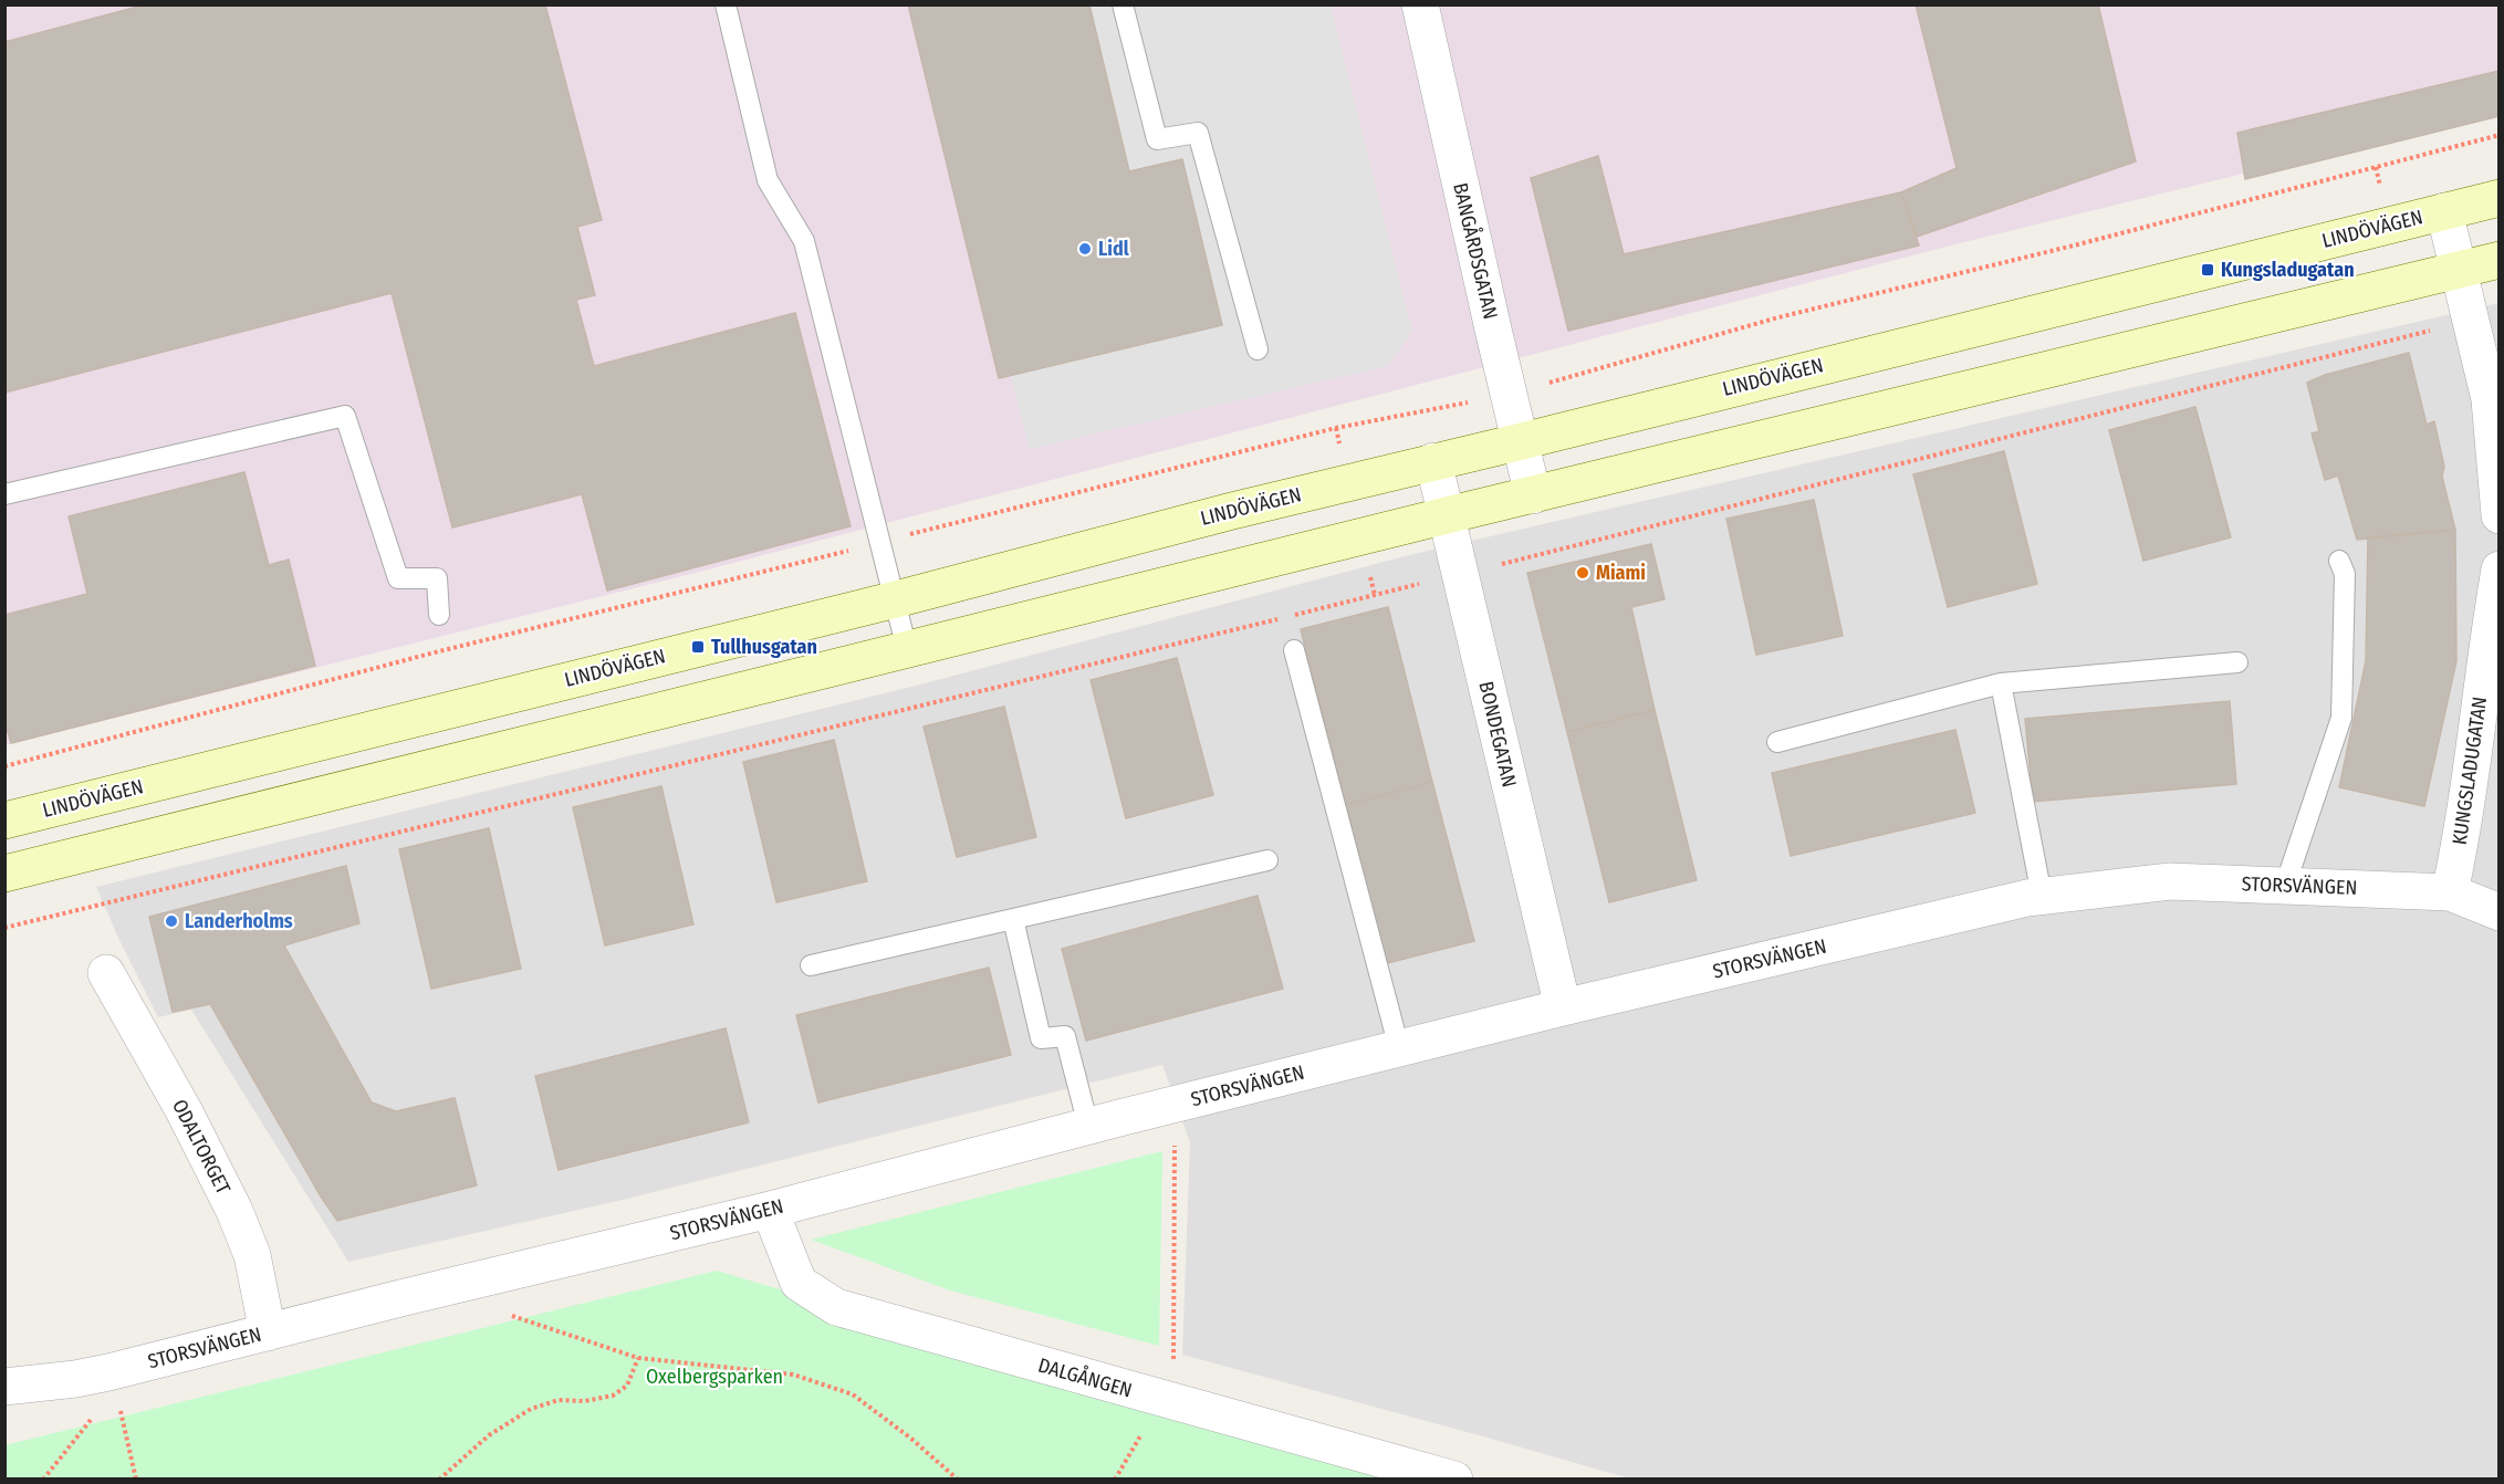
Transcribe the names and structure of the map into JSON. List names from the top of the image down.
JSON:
{
  "streets": {
    "main road": ["LINDÖVÄGEN"],
    "street": [
      "BANGÅRDSGATAN",
      "BONDEGATAN",
      "KUNGSLADUGATAN",
      "STORSVÄNGEN",
      "ODALTORGET",
      "DALGÅNGEN"
    ]
  },
  "crossings": [
    ["LINDÖVÄGEN", "BANGÅRDSGATAN"],
    ["LINDÖVÄGEN", "BONDEGATAN"],
    ["BONDEGATAN", "STORSVÄNGEN"],
    ["KUNGSLADUGATAN", "STORSVÄNGEN"],
    ["STORSVÄNGEN", "ODALTORGET"],
    ["STORSVÄNGEN", "DALGÅNGEN"]
  ],
  "parks": ["Oxelbergsparken"],
  "places": {
    "other": ["Lidl", "Miami", "Landerholms"],
    "transit": ["Kungsladugatan", "Tullhusgatan"]
  }
}
